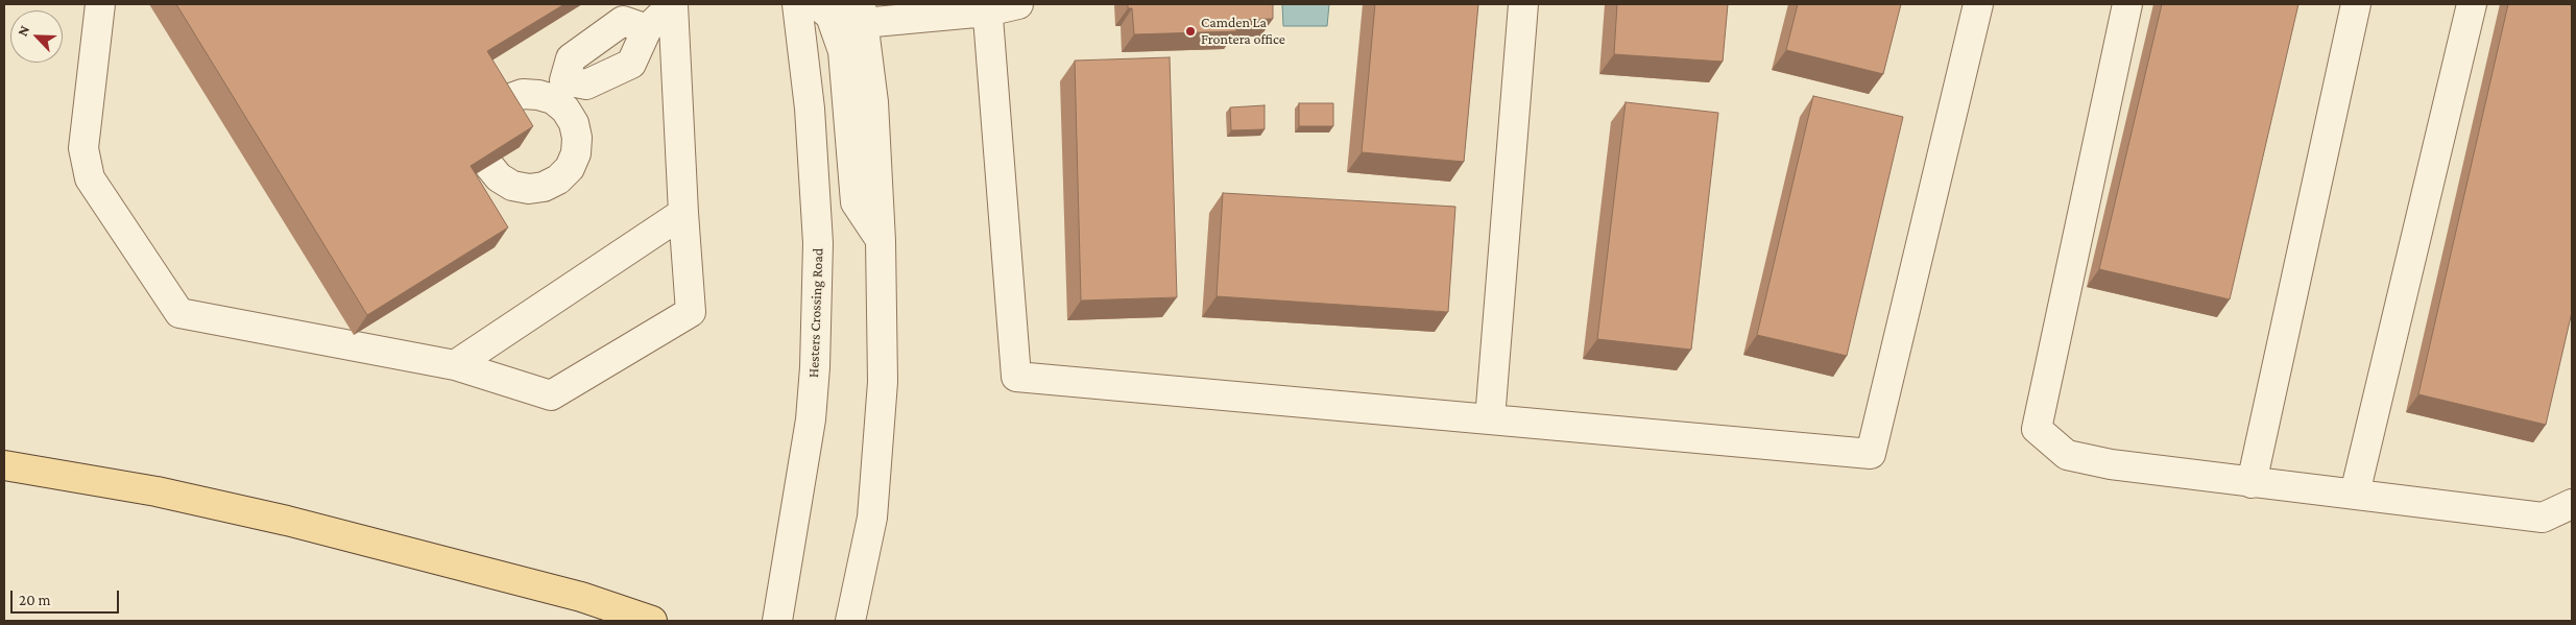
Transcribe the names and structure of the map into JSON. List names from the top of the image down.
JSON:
{
  "streets": {
    "street": ["Hesters Crossing Road"]
  },
  "places": ["Camden La Frontera office"],
  "scale_bar": "20 m",
  "north": "top left"
}
